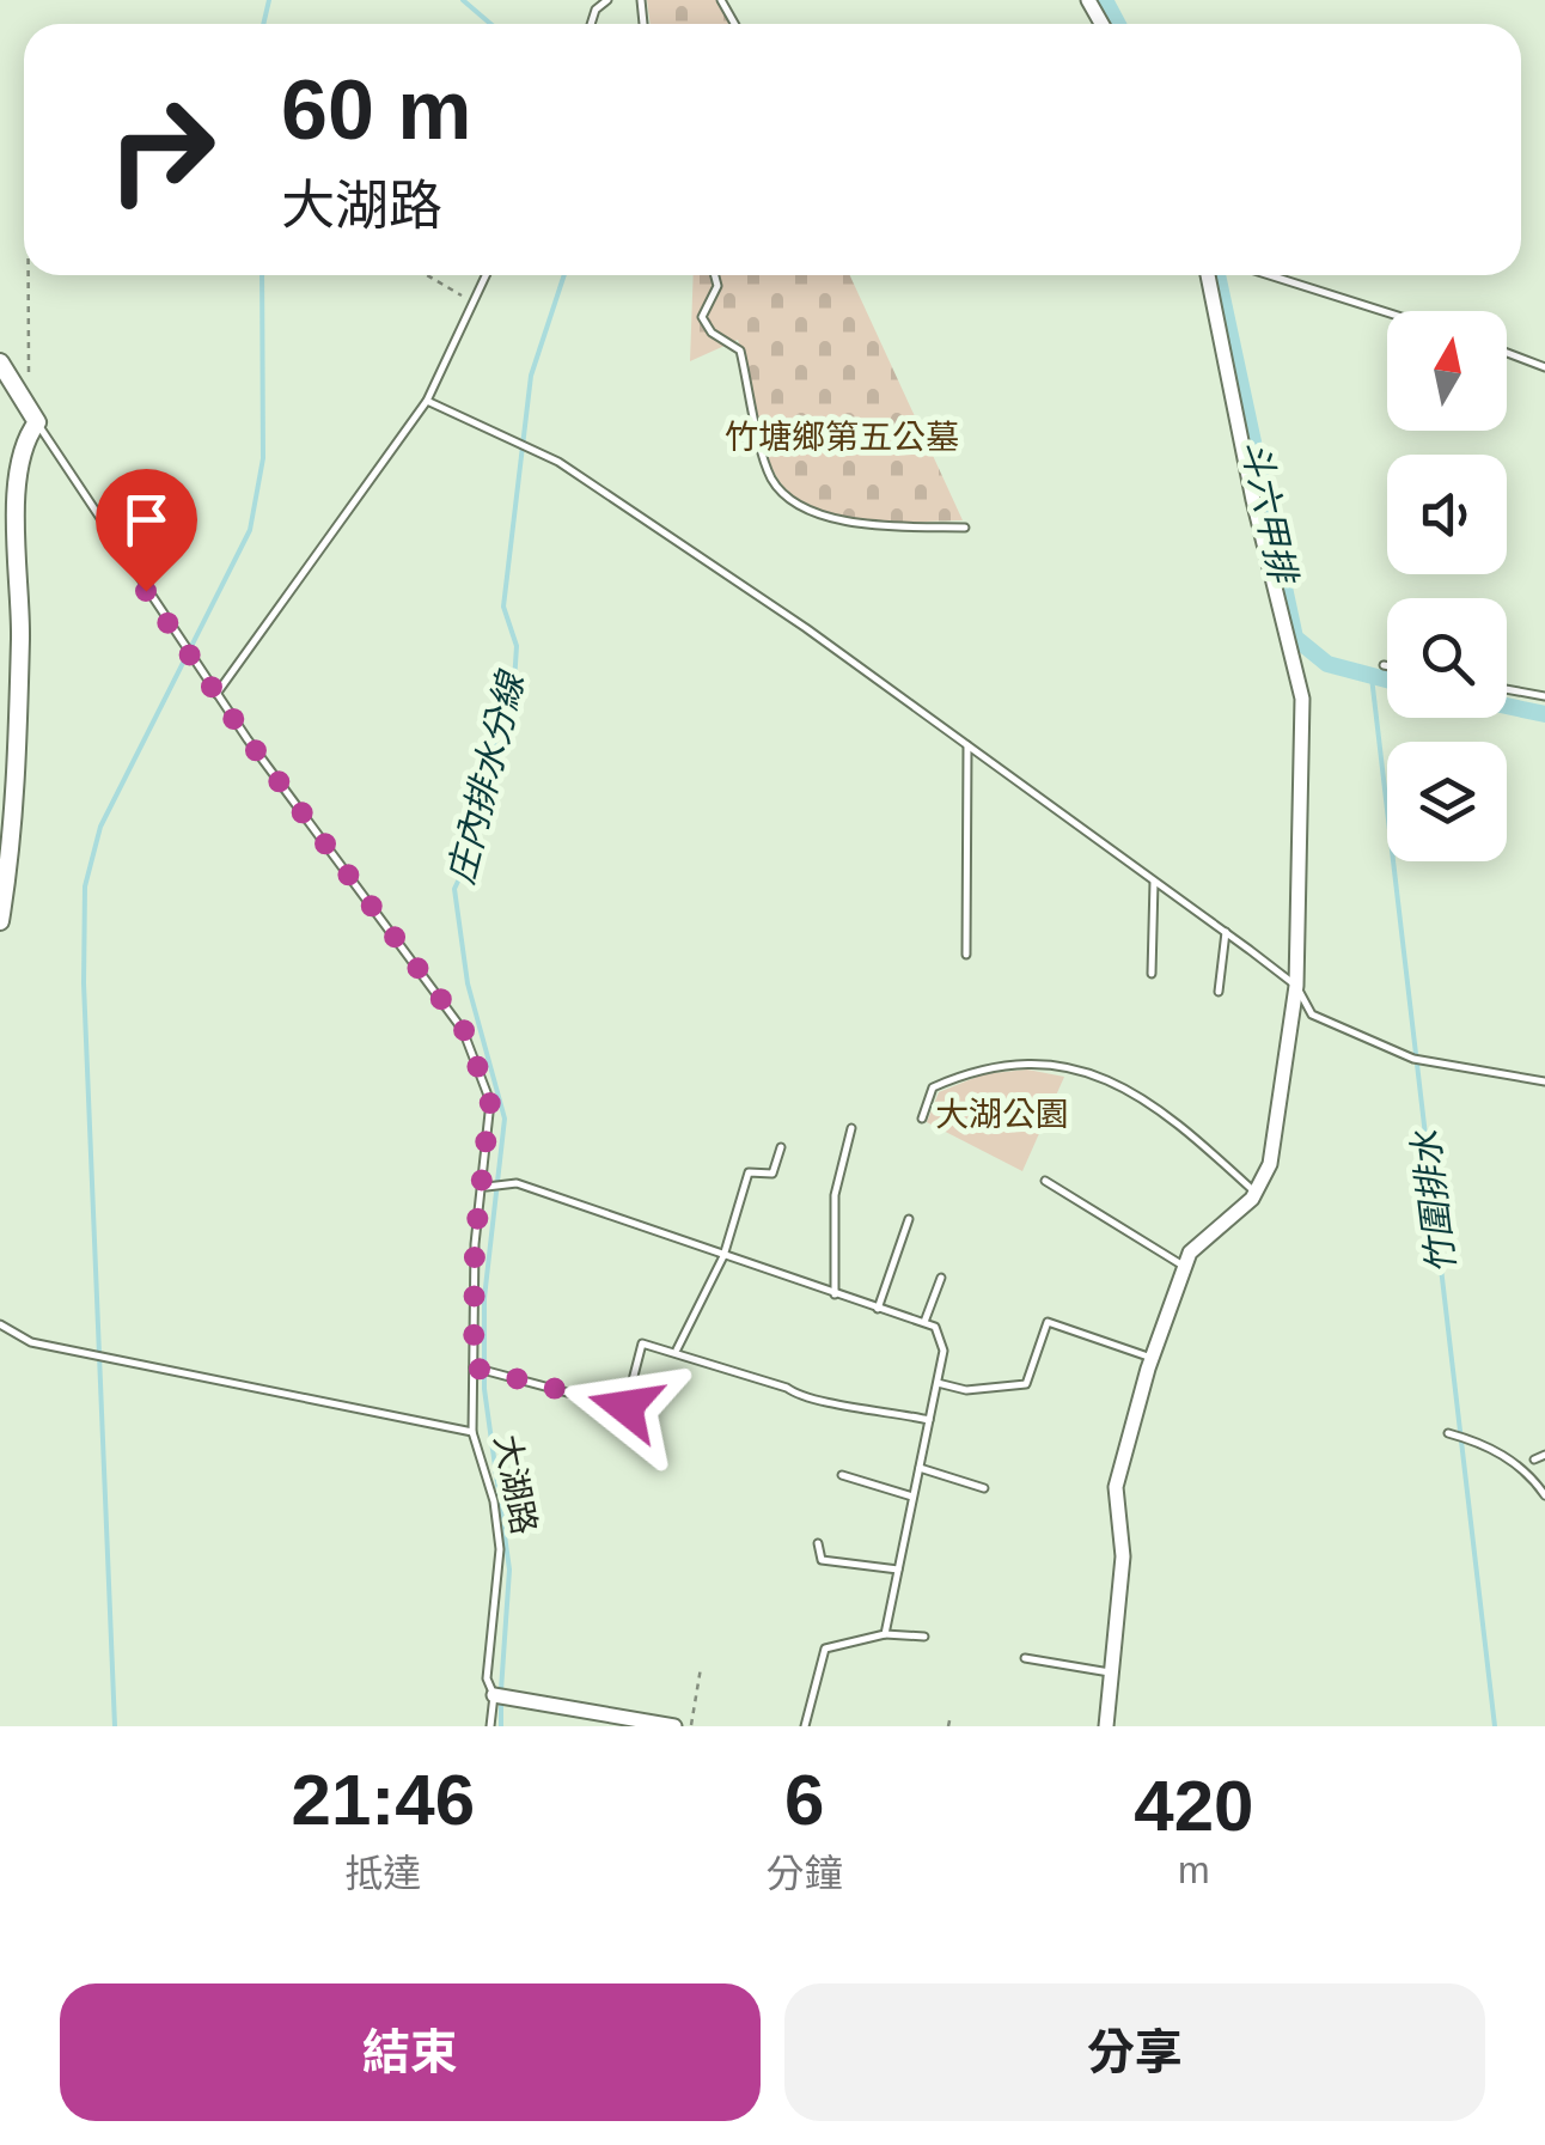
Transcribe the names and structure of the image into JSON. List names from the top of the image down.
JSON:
{
  "streets": {
    "lane": ["大湖路"]
  },
  "water": ["斗六甲排", "庄內排水分線", "竹圍排水"],
  "parks": ["竹塘鄉第五公墓", "大湖公園"],
  "north": "top",
  "page": {
    "turn": ["60 m", "大湖路"],
    "eta": [
      "21:46",
      "抵達",
      "6",
      "分鐘",
      "420",
      "m"
    ],
    "buttons": ["結束", "分享"]
  }
}
